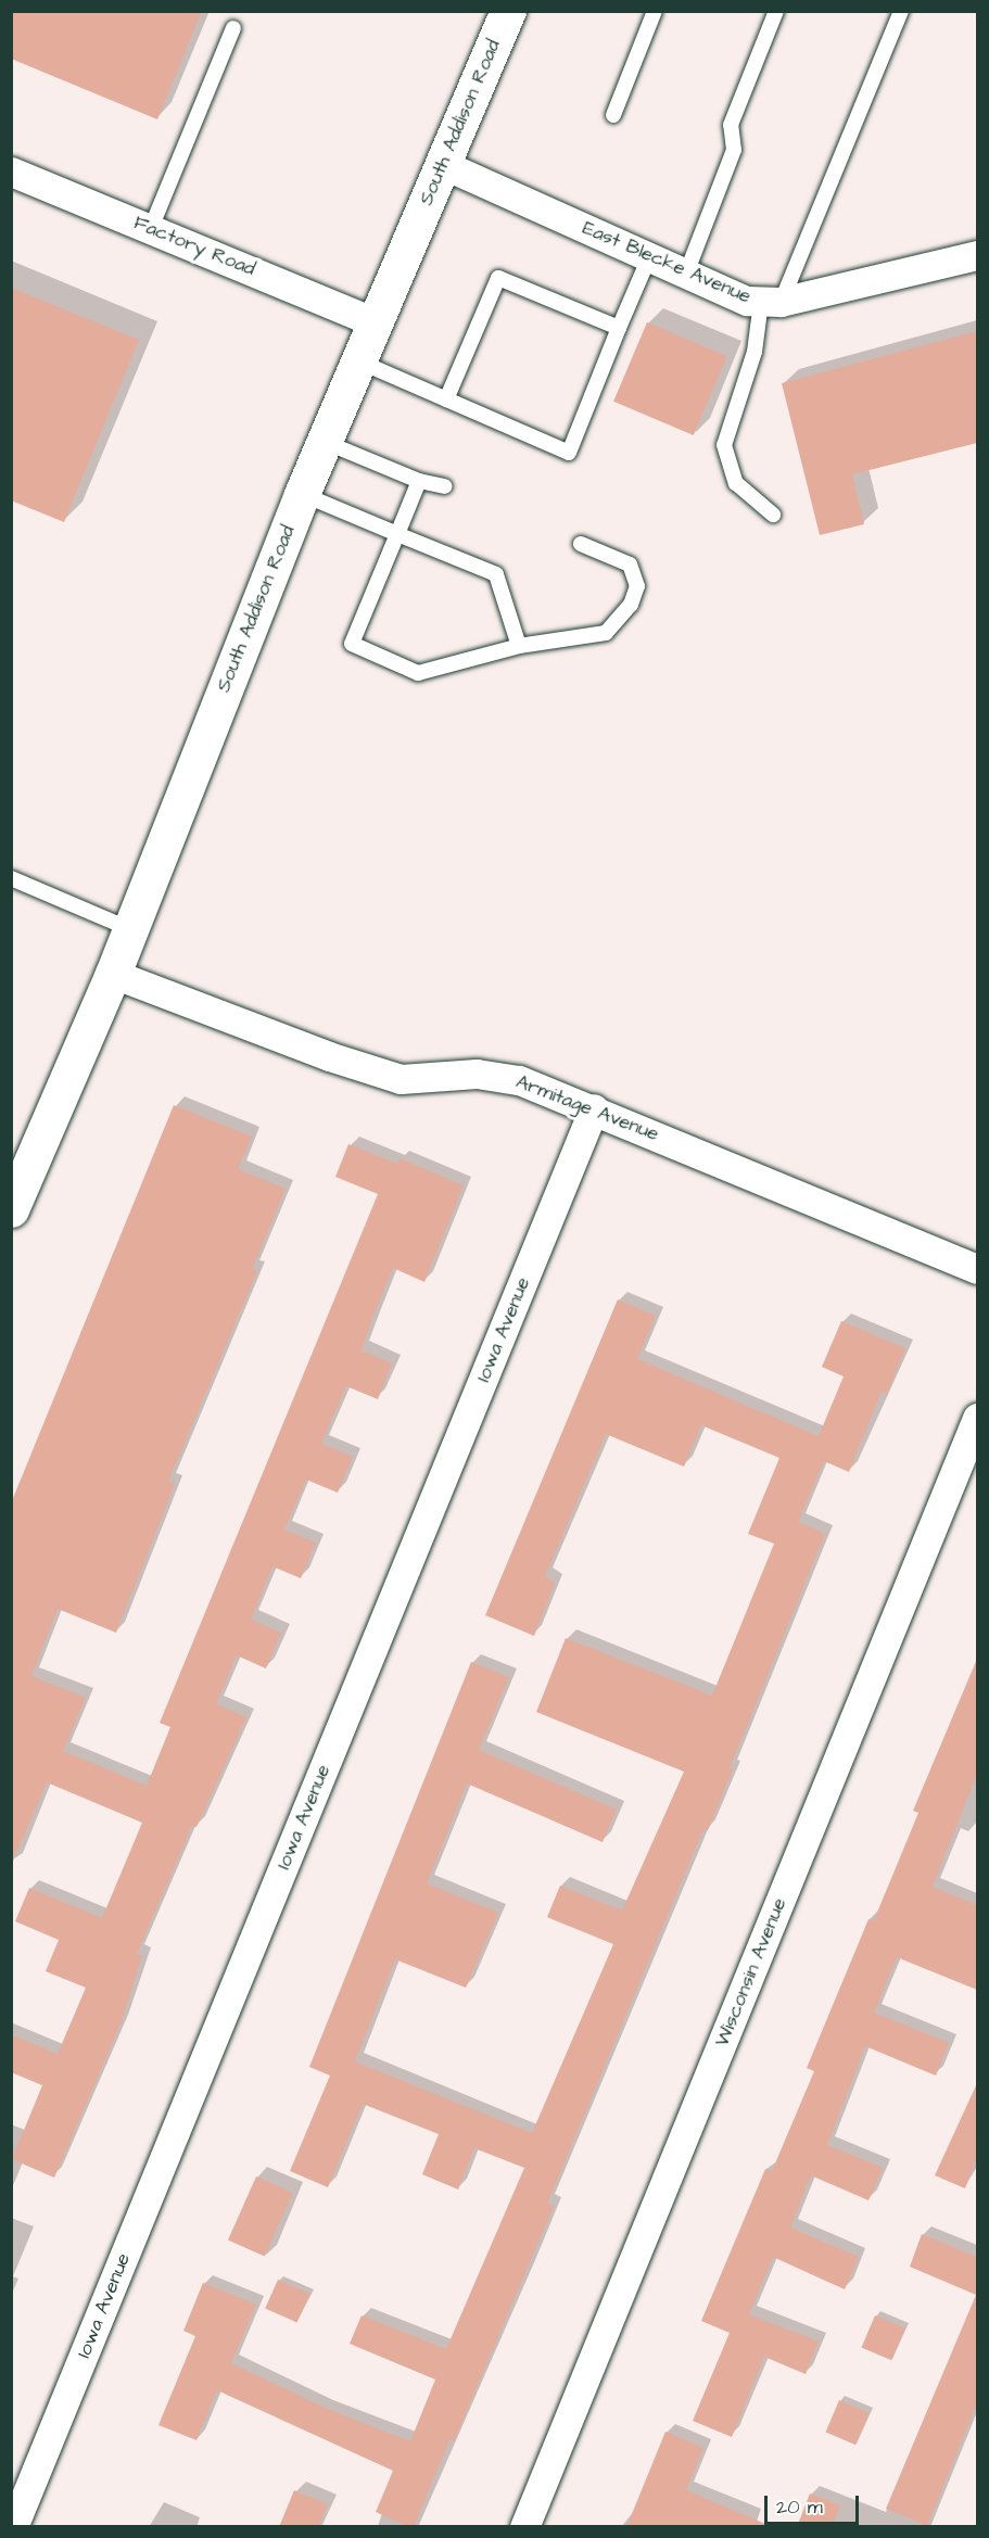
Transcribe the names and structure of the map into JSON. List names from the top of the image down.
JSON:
{
  "streets": {
    "street": [
      "South Addison Road",
      "Factory Road",
      "East Blecke Avenue",
      "Armitage Avenue",
      "Iowa Avenue",
      "Wisconsin Avenue"
    ]
  },
  "crossings": [
    ["South Addison Road", "Factory Road"],
    ["South Addison Road", "East Blecke Avenue"],
    ["South Addison Road", "Armitage Avenue"],
    ["Armitage Avenue", "Iowa Avenue"]
  ],
  "scale_bar": "20 m"
}
